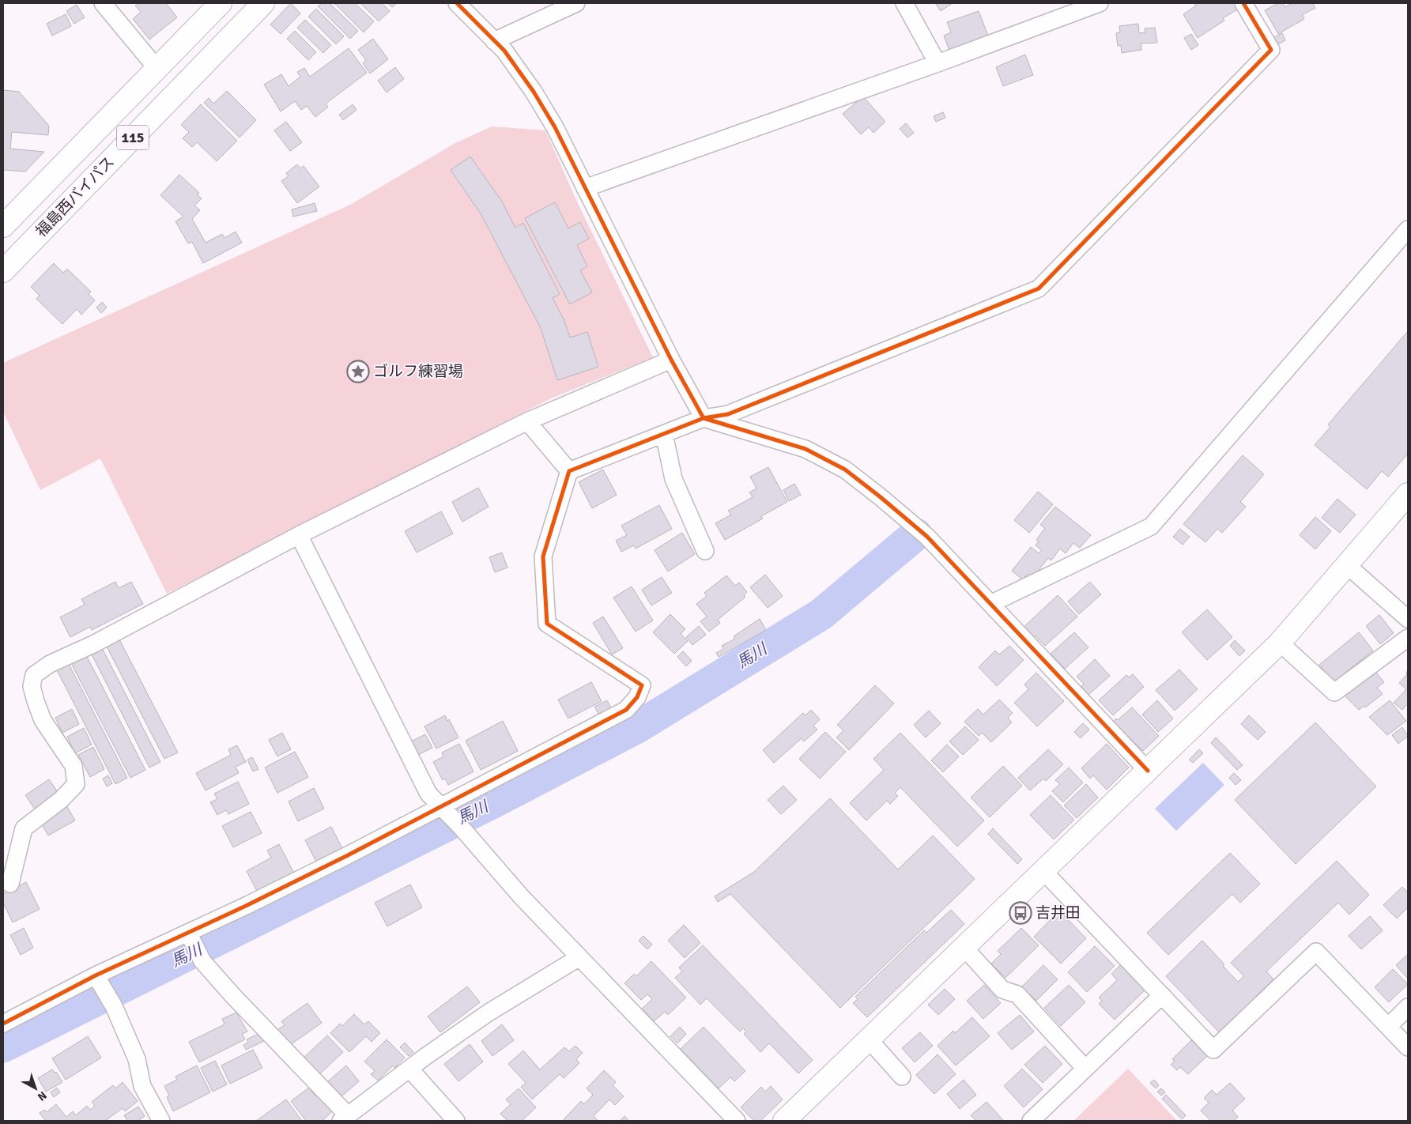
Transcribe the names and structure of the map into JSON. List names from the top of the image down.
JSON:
{
  "streets": {
    "main road": ["115", "福島西バイパス"]
  },
  "water": ["馬川"],
  "places": {
    "place": ["ゴルフ練習場"],
    "bus stop": ["吉井田"]
  },
  "north": "bottom right"
}
